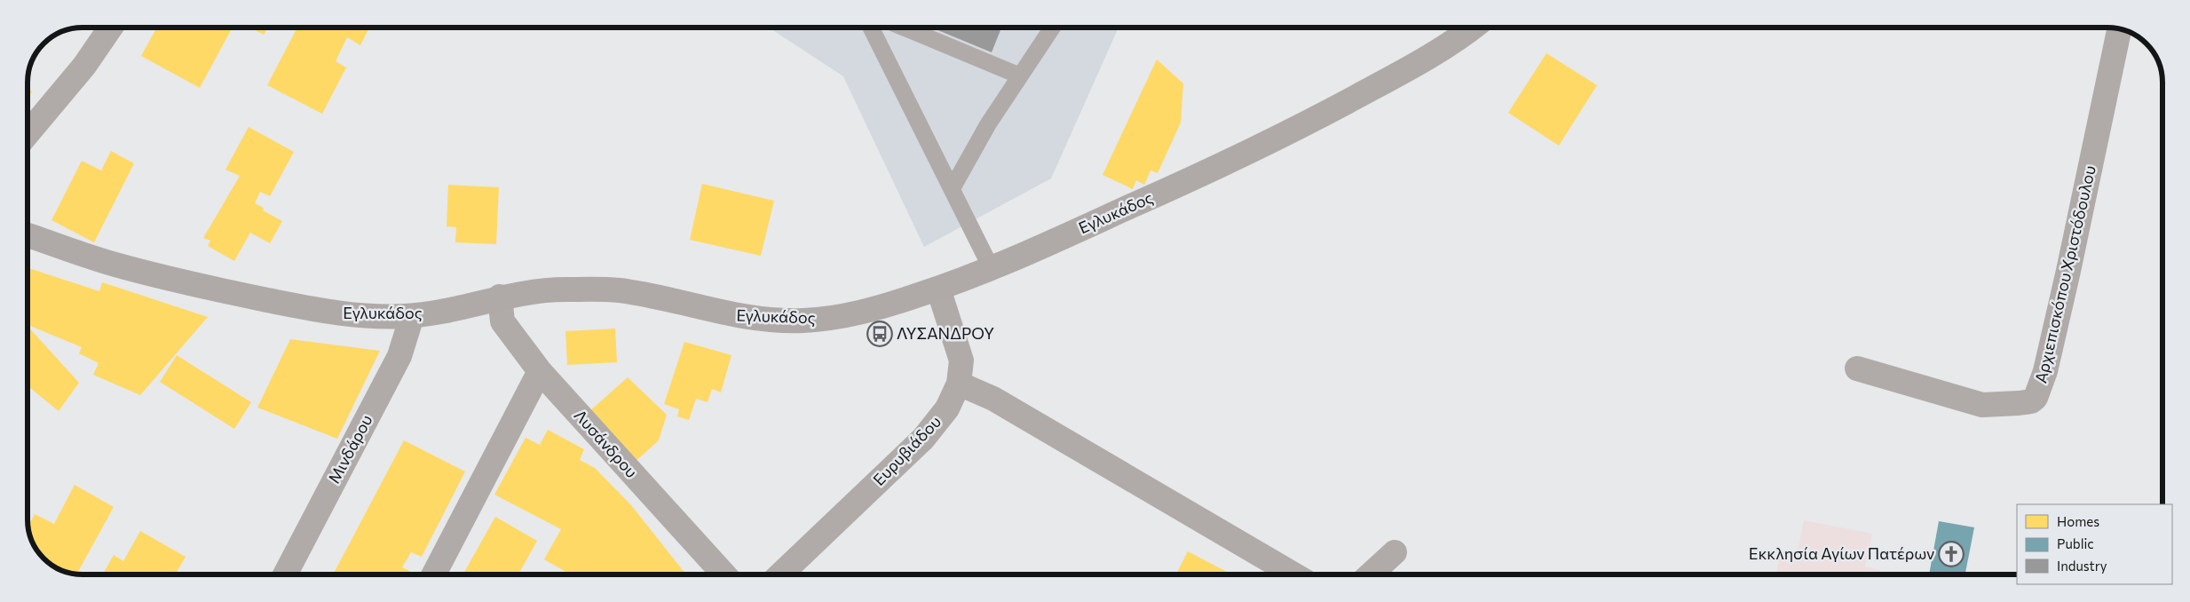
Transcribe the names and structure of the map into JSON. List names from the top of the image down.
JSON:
{
  "streets": {
    "main road": ["Εγλυκάδος"],
    "street": [
      "Αρχιεπισκόπου Χριστόδουλου",
      "Λυσάνδρου",
      "Μινδάρου",
      "Ευρυβιάδου"
    ]
  },
  "crossings": [
    ["Εγλυκάδος", "Λυσάνδρου"],
    ["Εγλυκάδος", "Μινδάρου"],
    ["Εγλυκάδος", "Ευρυβιάδου"]
  ],
  "places": {
    "bus stop": ["ΛΥΣΑΝΔΡΟΥ"],
    "church": ["Εκκλησία Αγίων Πατέρων"]
  },
  "legend": ["Homes", "Public", "Industry"]
}
